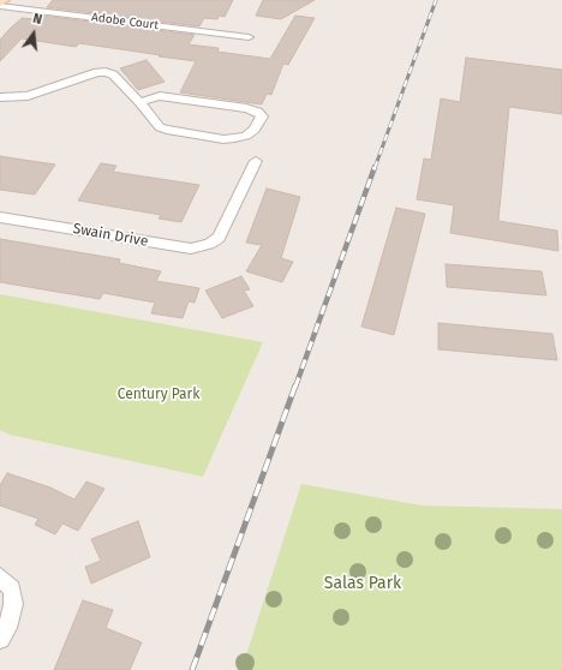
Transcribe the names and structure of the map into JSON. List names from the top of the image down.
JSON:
{
  "streets": {
    "street": ["Adobe Court", "Swain Drive"]
  },
  "parks": ["Century Park", "Salas Park"],
  "north": "top"
}
